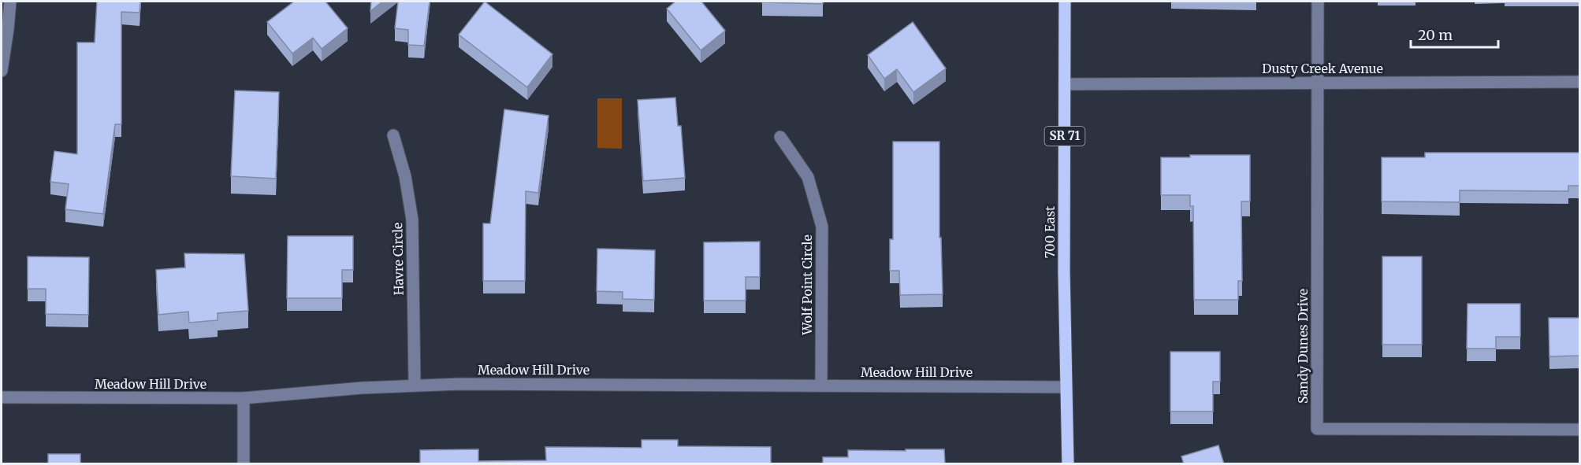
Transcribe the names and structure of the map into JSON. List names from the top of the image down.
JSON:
{
  "streets": {
    "main road": ["SR 71", "700 East"],
    "street": [
      "Dusty Creek Avenue",
      "Havre Circle",
      "Wolf Point Circle",
      "Sandy Dunes Drive",
      "Meadow Hill Drive"
    ]
  },
  "crossings": [
    ["Dusty Creek Avenue", "700 East"],
    ["Dusty Creek Avenue", "Sandy Dunes Drive"],
    ["700 East", "Meadow Hill Drive"],
    ["Havre Circle", "Meadow Hill Drive"],
    ["Wolf Point Circle", "Meadow Hill Drive"]
  ],
  "scale_bar": "20 m"
}
